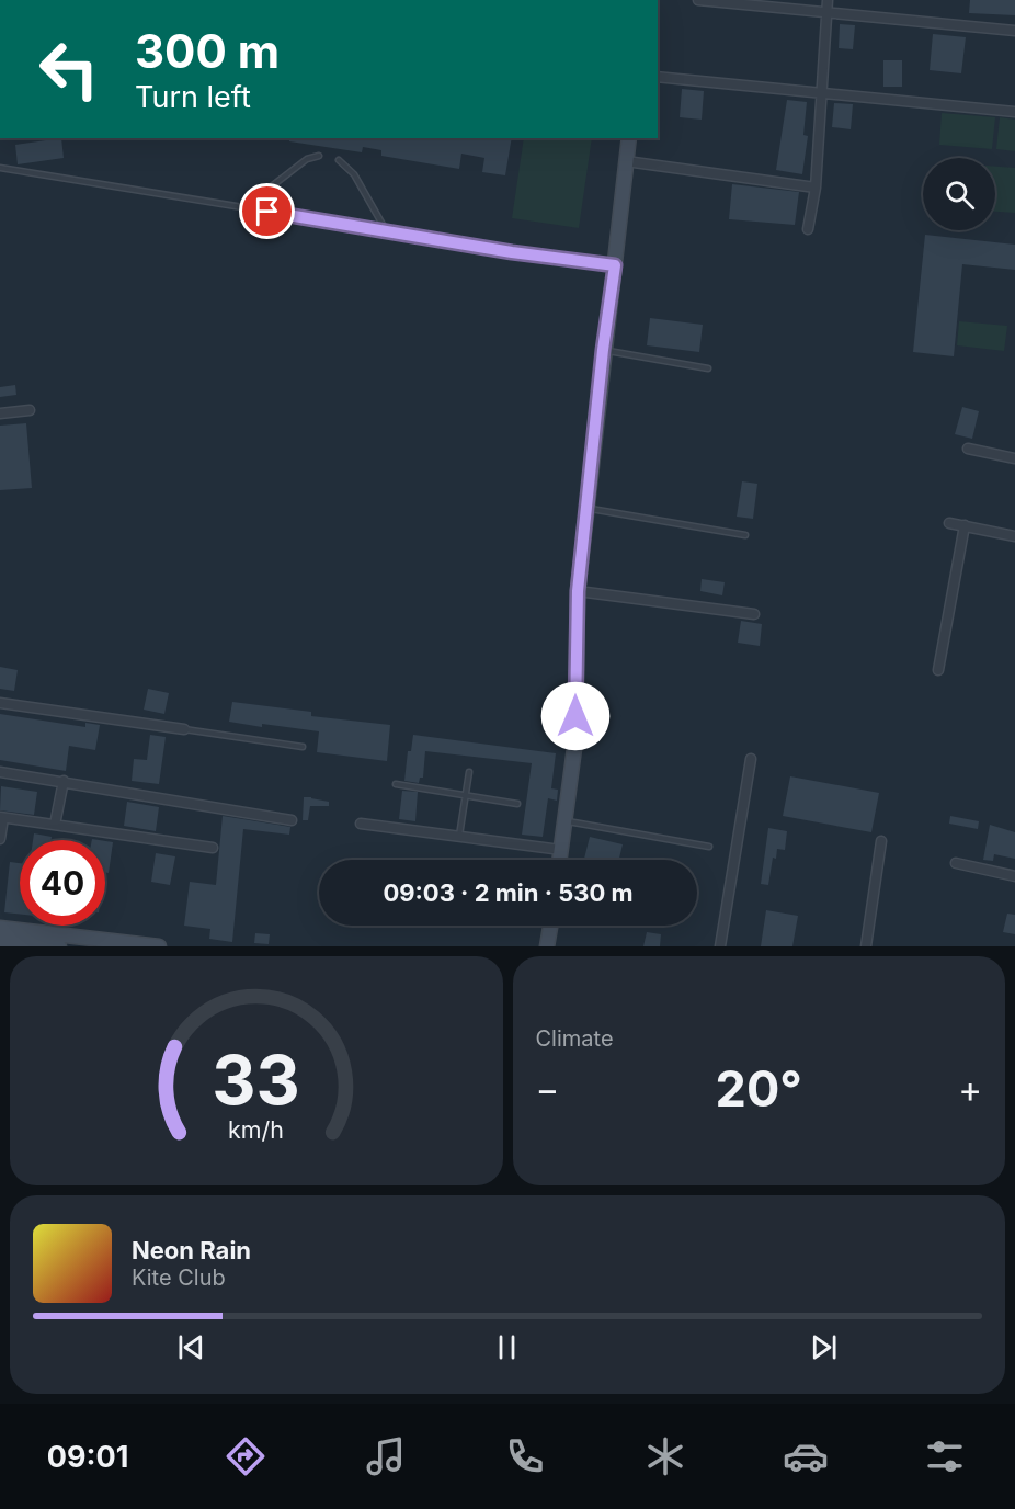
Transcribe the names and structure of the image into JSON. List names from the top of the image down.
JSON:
{
  "page": {
    "turn": ["300 m", "Turn left"],
    "limit": "40",
    "trip": "09:03 · 2 min · 530 m",
    "tile": "Climate",
    "heat": ["−", "20°", "+"],
    "song": ["Neon Rain", "Kite Club"],
    "tabs": "09:01",
    "gauge": ["33", "km/h"]
  }
}
